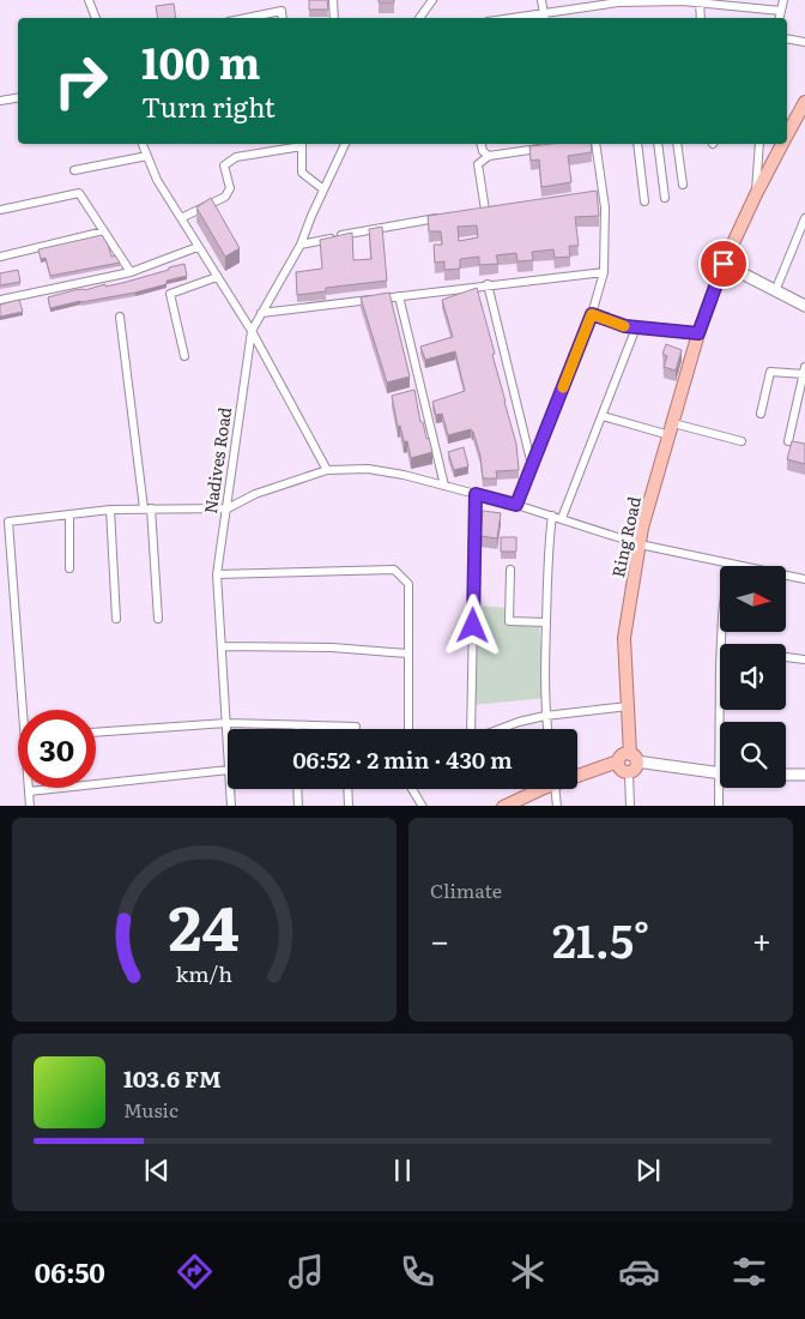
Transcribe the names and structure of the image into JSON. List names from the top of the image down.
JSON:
{
  "streets": {
    "main road": ["Ring Road"],
    "street": ["Nadives Road"]
  },
  "north": "right",
  "page": {
    "turn": ["100 m", "Turn right"],
    "limit": "30",
    "trip": "06:52 · 2 min · 430 m",
    "tile": "Climate",
    "heat": ["−", "21.5°", "+"],
    "song": ["103.6 FM", "Music"],
    "tabs": "06:50",
    "gauge": ["24", "km/h"]
  }
}
